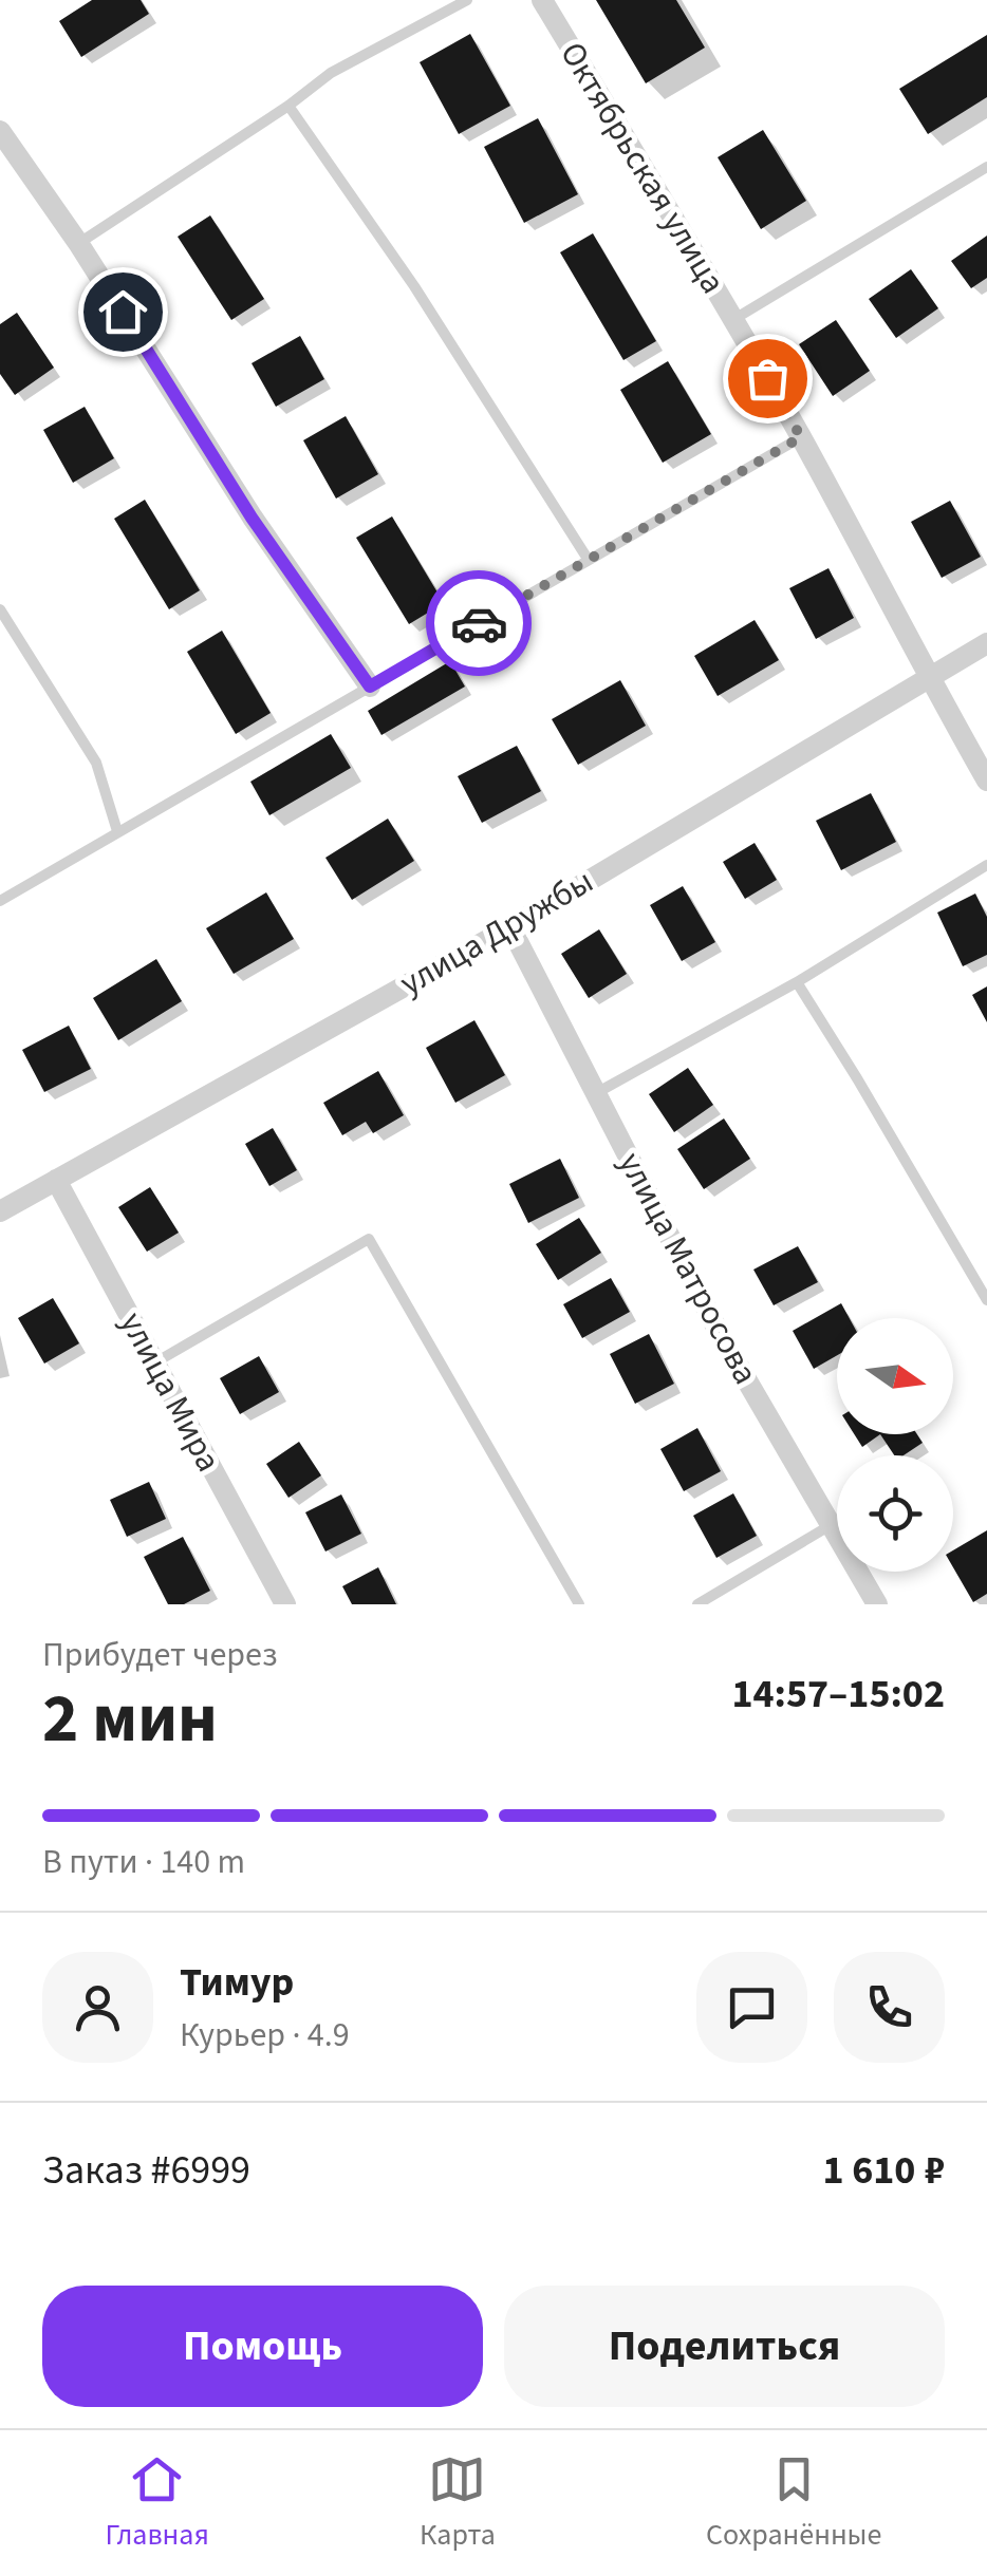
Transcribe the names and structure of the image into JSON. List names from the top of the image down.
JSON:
{
  "streets": {
    "street": [
      "Октябрьская улица",
      "улица Дружбы",
      "улица Матросова",
      "улица Мира"
    ]
  },
  "crossings": [
    ["Октябрьская улица", "улица Дружбы"],
    ["улица Дружбы", "улица Матросова"],
    ["улица Дружбы", "улица Мира"]
  ],
  "north": "right",
  "page": {
    "heading": ["2 мин", "Прибудет через", "14:57–15:02"],
    "panel": [
      "Тимур",
      "Курьер · 4.9",
      "Заказ #6999",
      "1 610 ₽"
    ],
    "bar": "В пути · 140 m",
    "buttons": ["Помощь", "Поделиться"],
    "tabs": ["Главная", "Карта", "Сохранённые"]
  }
}
